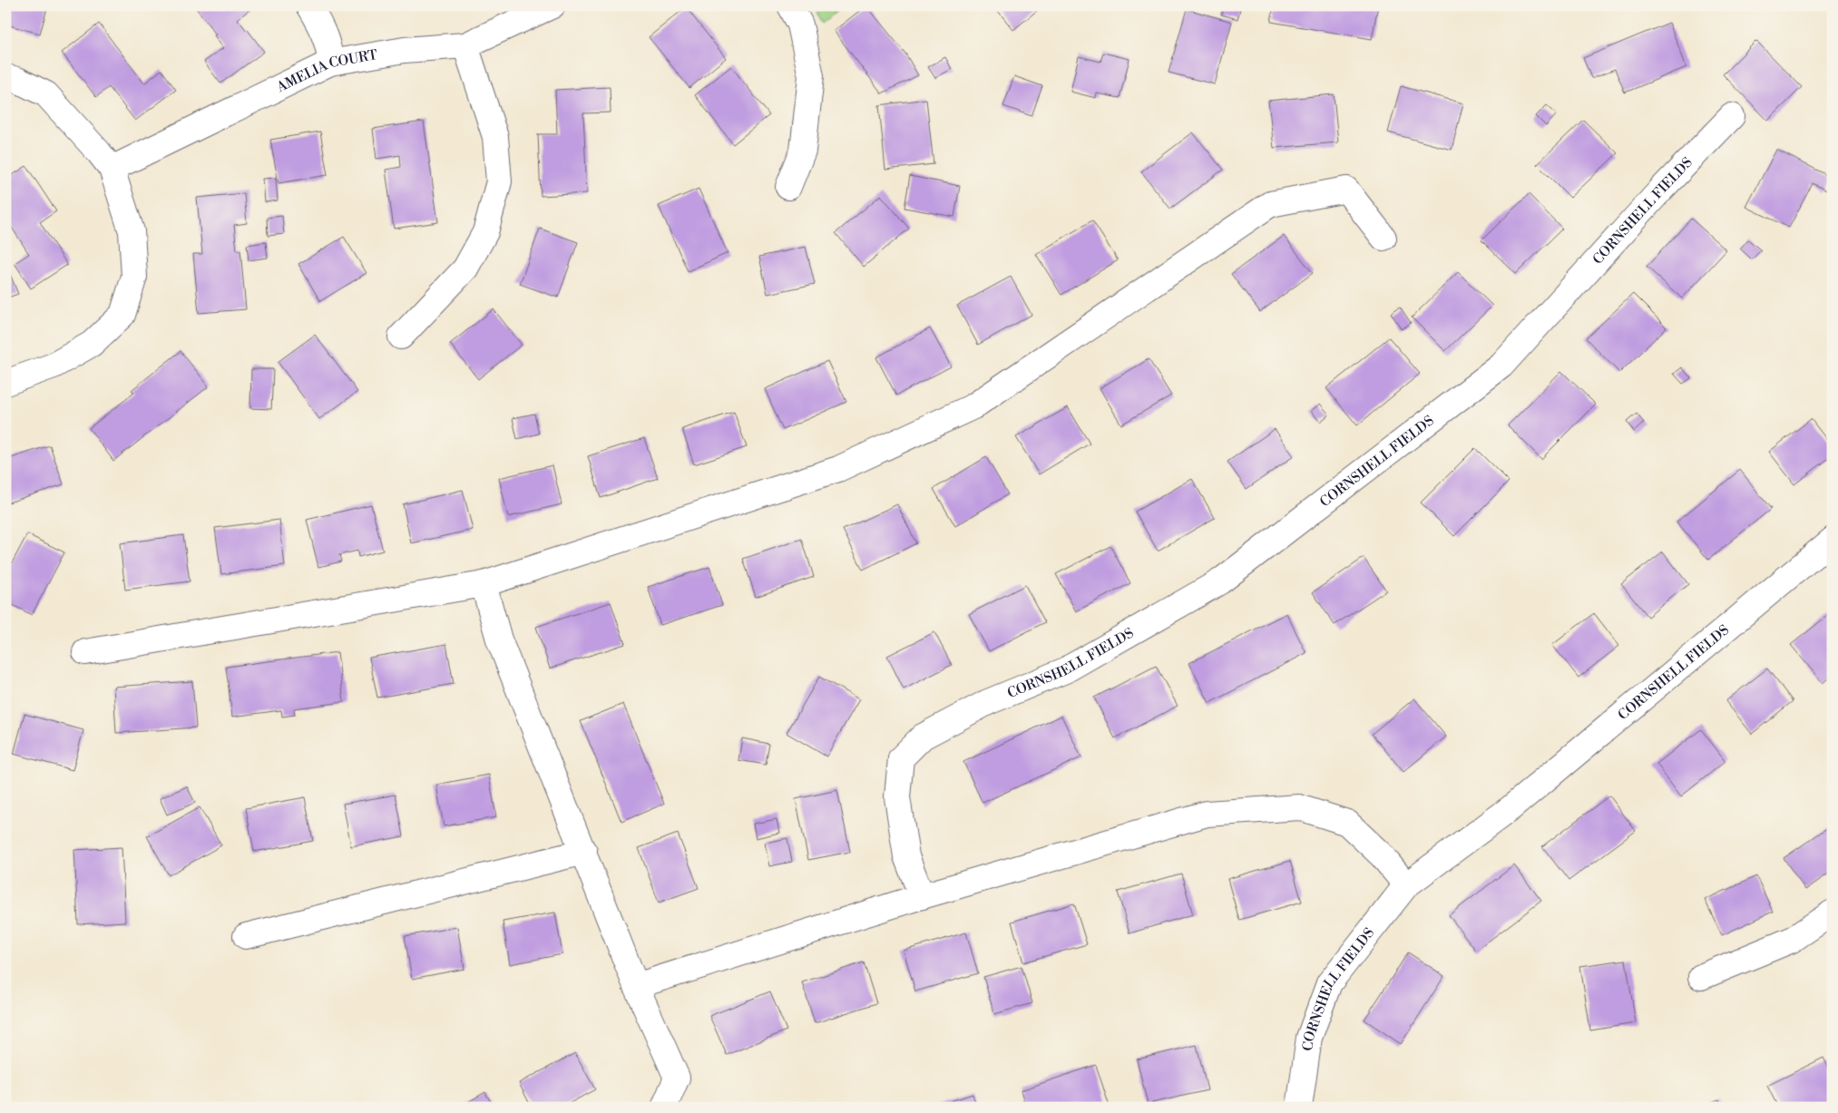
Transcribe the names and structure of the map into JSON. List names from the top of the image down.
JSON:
{
  "streets": {
    "street": ["AMELIA COURT", "CORNSHELL FIELDS"]
  }
}
